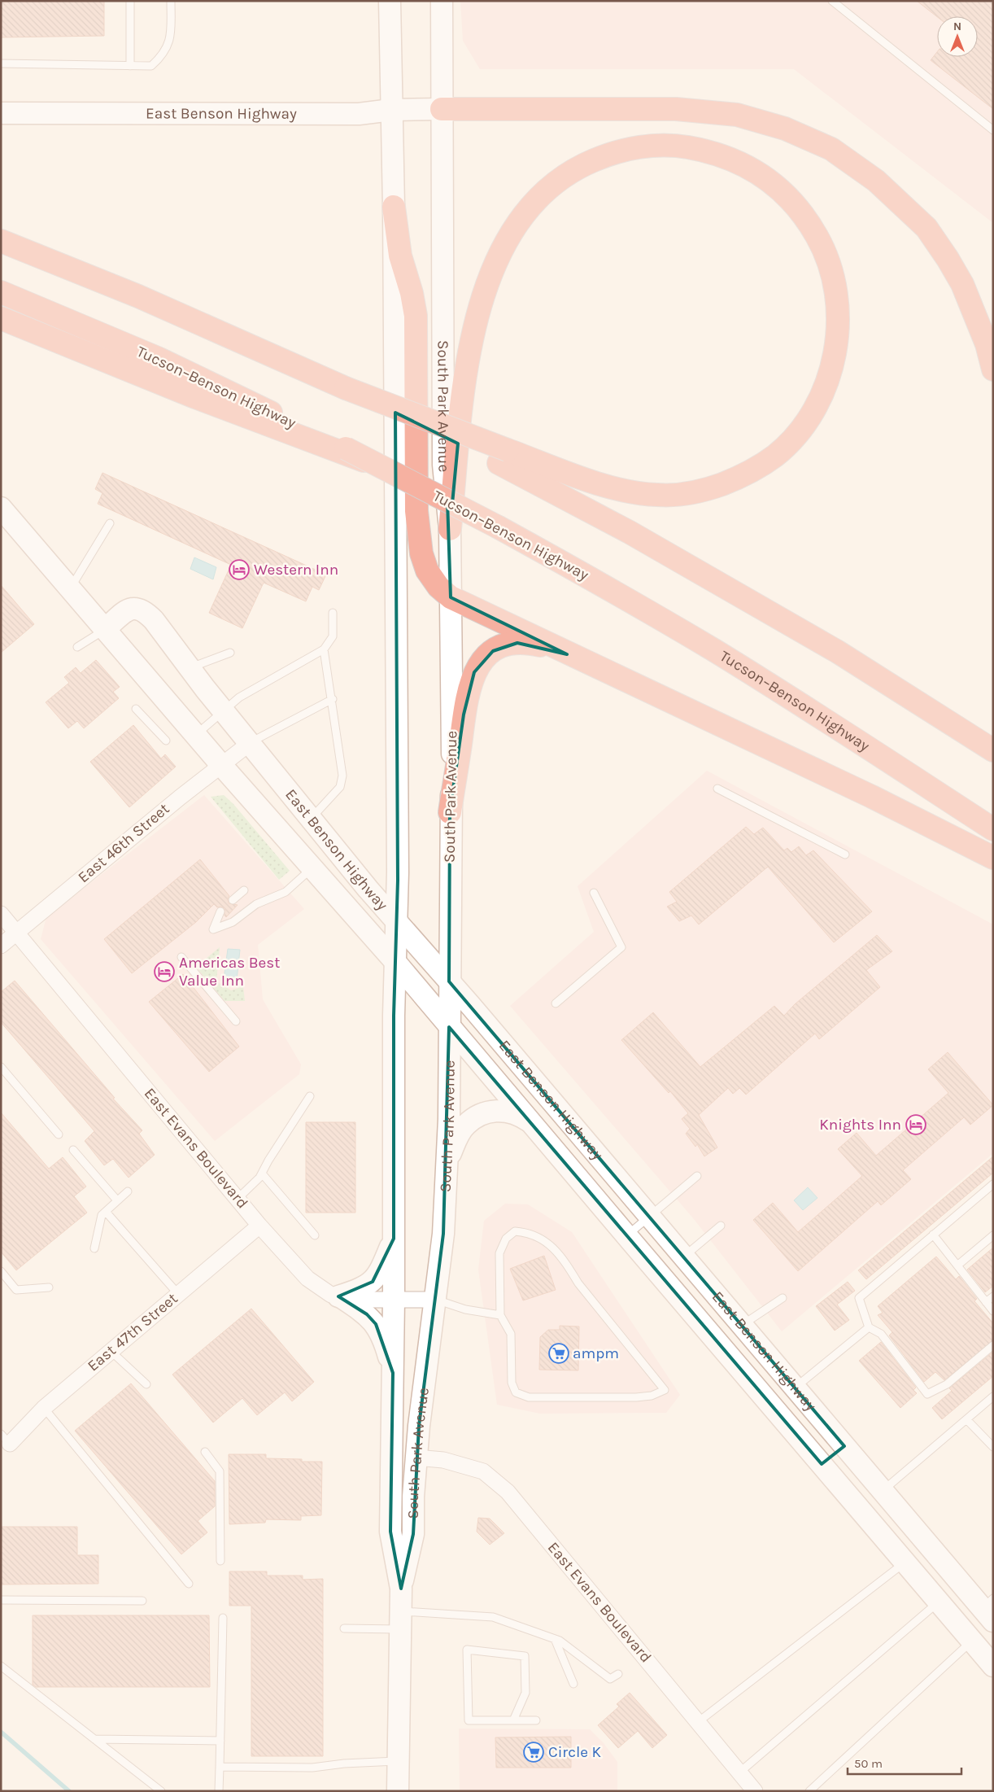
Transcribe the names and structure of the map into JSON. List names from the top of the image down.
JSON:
{
  "streets": {
    "highway": ["Tucson–Benson Highway"],
    "main road": ["East Benson Highway", "South Park Avenue"],
    "street": ["East 46th Street", "East Evans Boulevard", "East 47th Street"]
  },
  "crossings": [
    ["East Benson Highway", "South Park Avenue"],
    ["East Benson Highway", "East 46th Street"],
    ["South Park Avenue", "East Evans Boulevard"],
    ["East 46th Street", "East Evans Boulevard"],
    ["East Evans Boulevard", "East 47th Street"]
  ],
  "places": {
    "hotel": ["Western Inn", "Americas Best Value Inn", "Knights Inn"],
    "supermarket": ["ampm", "Circle K"]
  },
  "scale_bar": "50 m",
  "north": "top"
}
